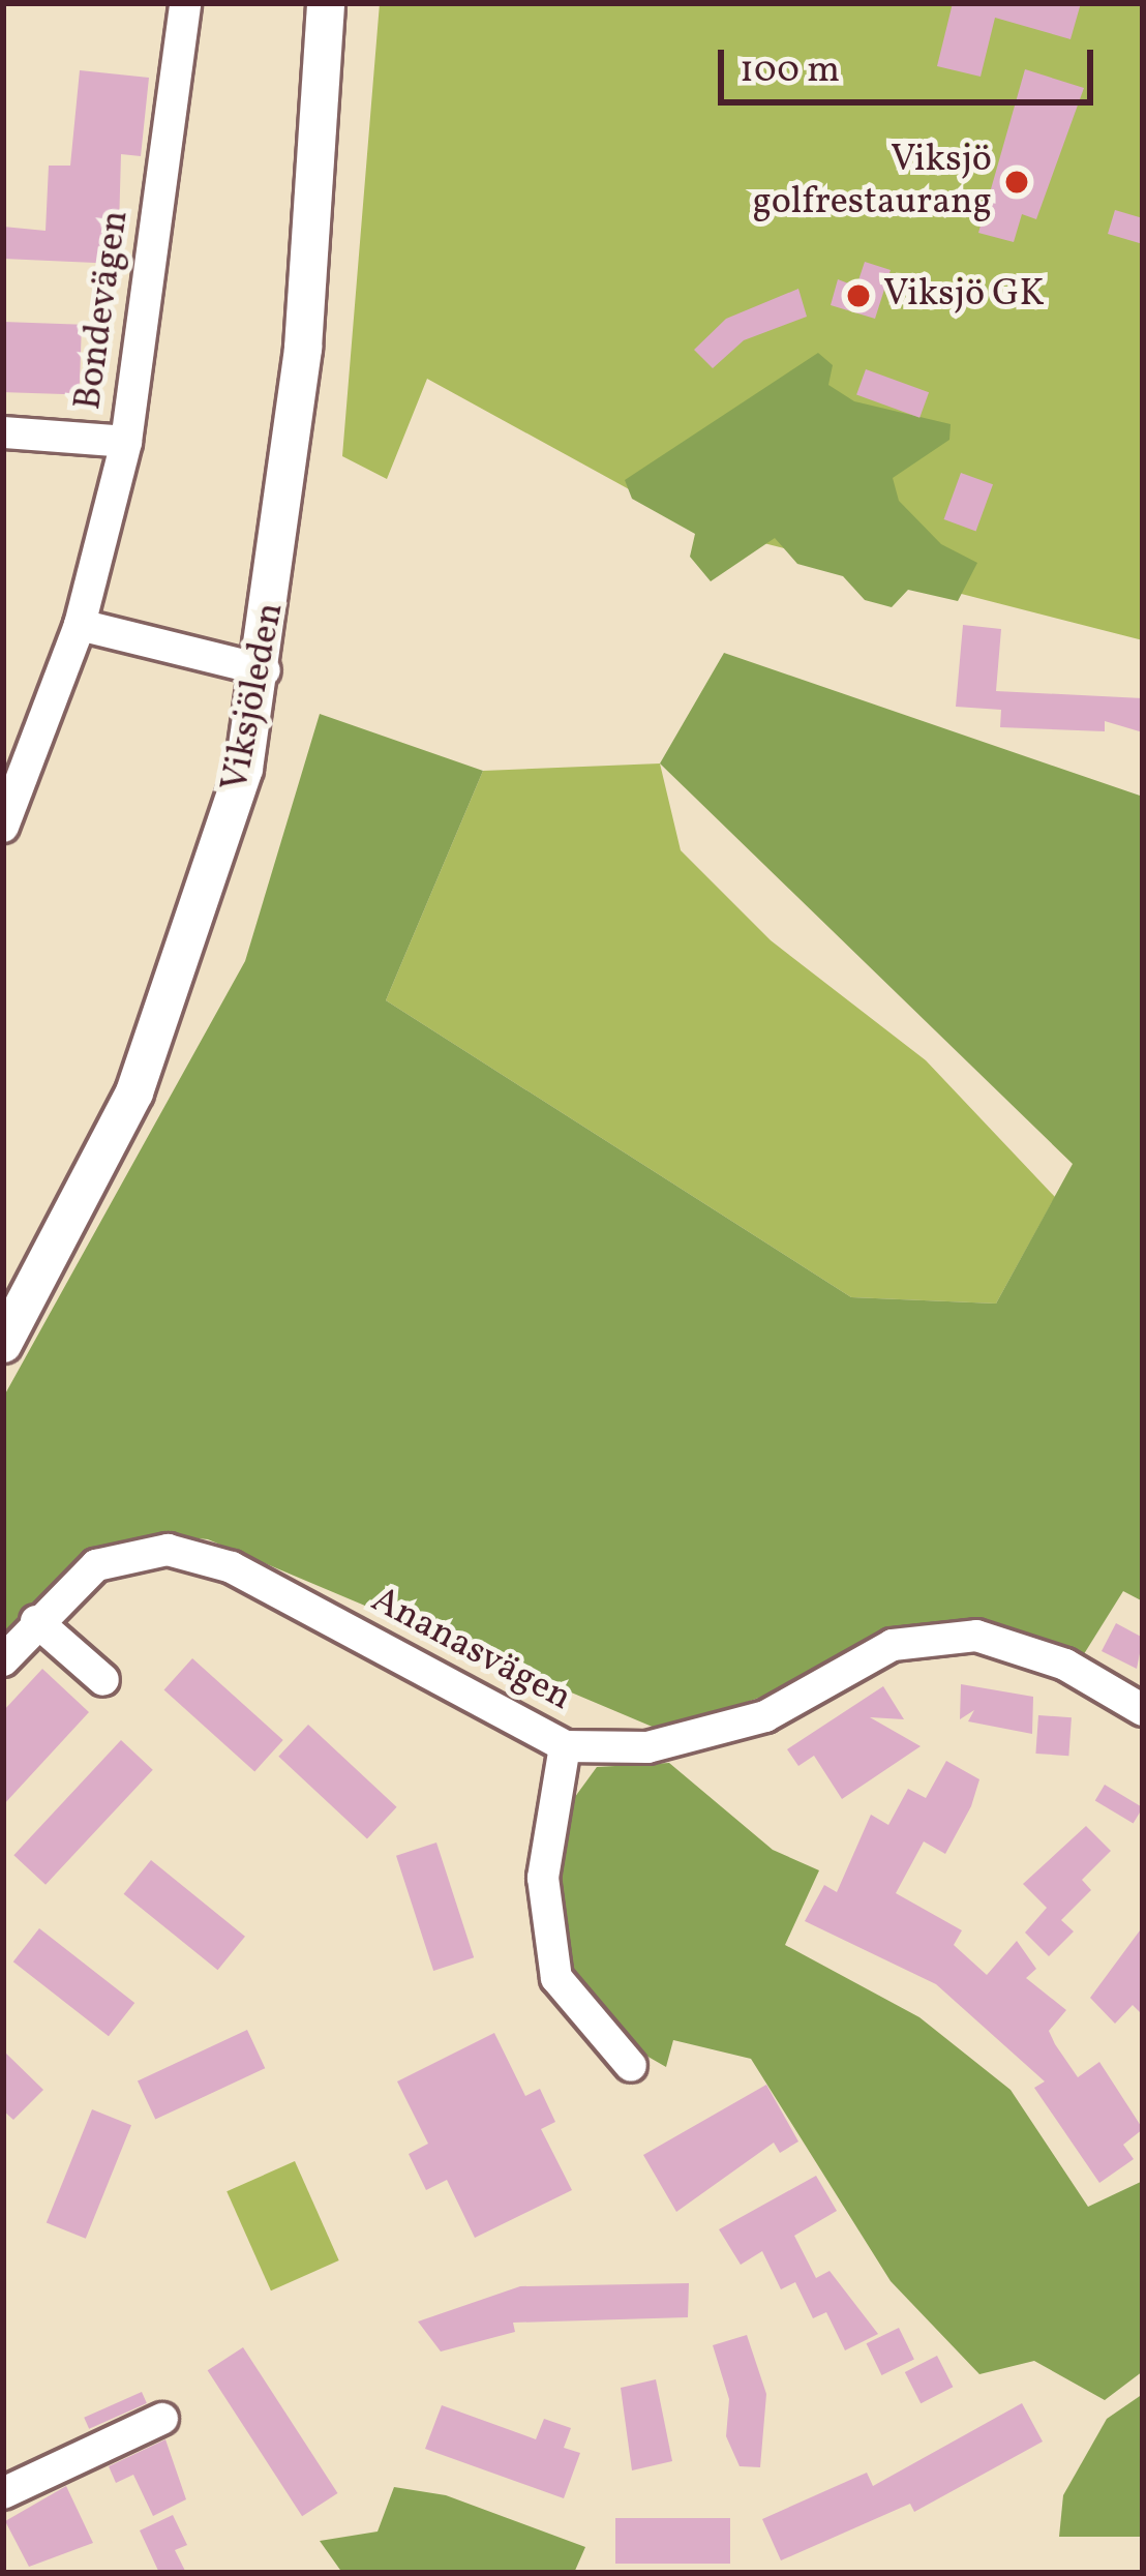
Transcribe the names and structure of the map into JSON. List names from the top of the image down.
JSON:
{
  "streets": {
    "main road": ["Viksjöleden"],
    "street": ["Bondevägen", "Ananasvägen"]
  },
  "places": ["Viksjö golfrestaurang", "Viksjö GK"],
  "scale_bar": "100 m"
}
